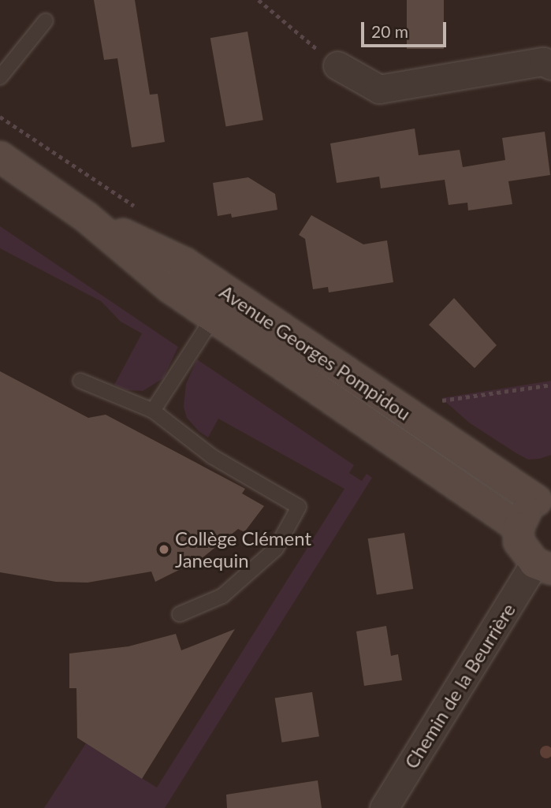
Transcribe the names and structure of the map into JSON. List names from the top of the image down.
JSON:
{
  "streets": {
    "street": ["Avenue Georges Pompidou", "Chemin de la Beurrière"]
  },
  "places": ["Collège Clément Janequin"],
  "scale_bar": "20 m"
}
